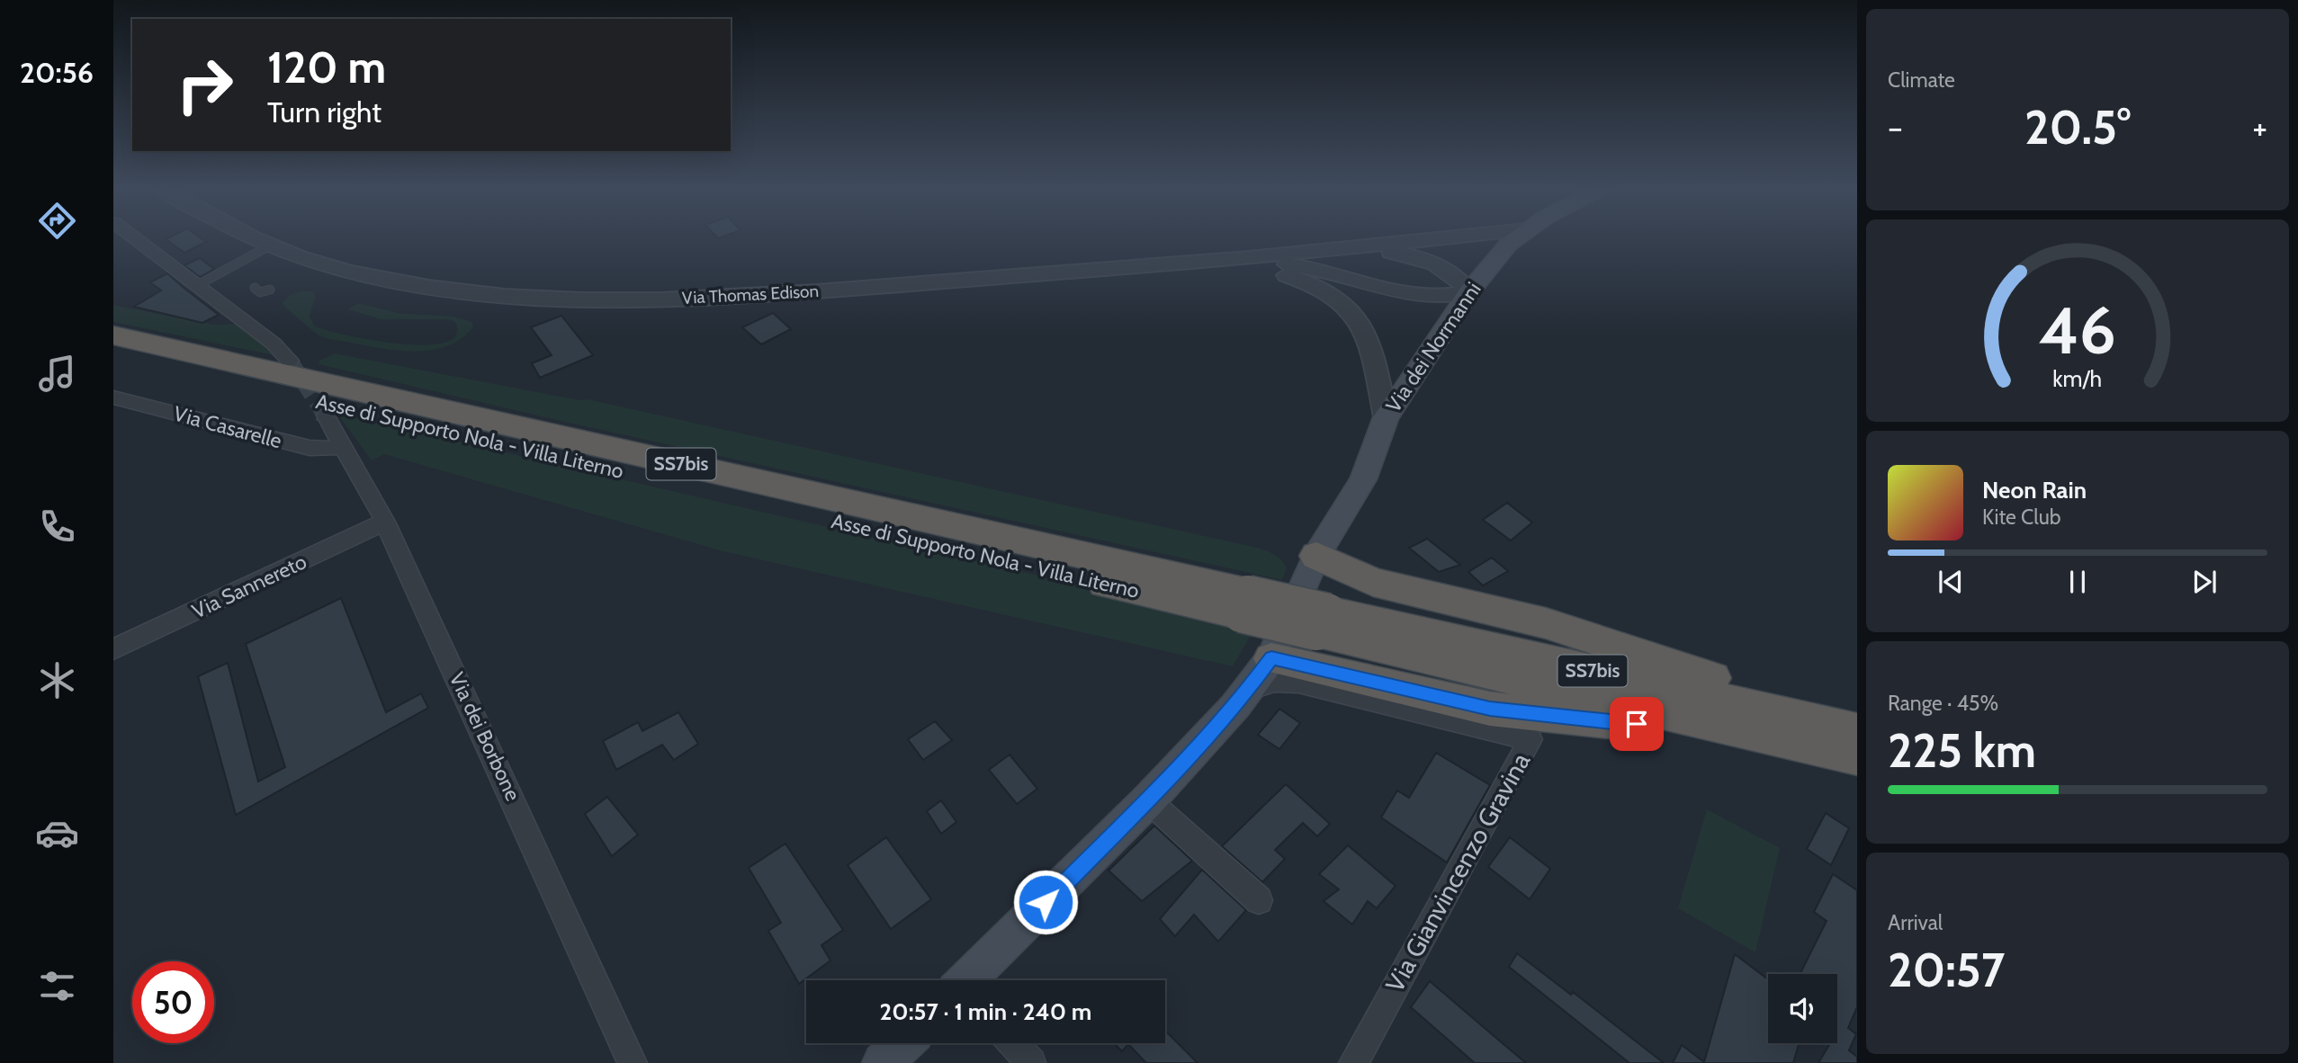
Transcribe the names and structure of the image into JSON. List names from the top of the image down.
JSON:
{
  "streets": {
    "highway": ["Asse di Supporto Nola - Villa Literno", "SS7bis"],
    "main road": ["Via dei Normanni"],
    "street": [
      "Via Thomas Edison",
      "Via Casarelle",
      "Via Sannereto",
      "Via dei Borbone",
      "Via Gianvincenzo Gravina"
    ]
  },
  "crossings": [
    ["Via Thomas Edison", "Via dei Normanni"],
    ["Via dei Normanni", "Via Gianvincenzo Gravina"],
    ["Via Casarelle", "Via dei Borbone"],
    ["Via Sannereto", "Via dei Borbone"]
  ],
  "page": {
    "tabs": "20:56",
    "tile": [
      "Climate",
      ["Range · 45%", "225 km"],
      ["Arrival", "20:57"]
    ],
    "turn": ["120 m", "Turn right"],
    "heat": ["−", "20.5°", "+"],
    "song": ["Neon Rain", "Kite Club"],
    "limit": "50",
    "trip": "20:57 · 1 min · 240 m",
    "gauge": ["46", "km/h"]
  }
}
